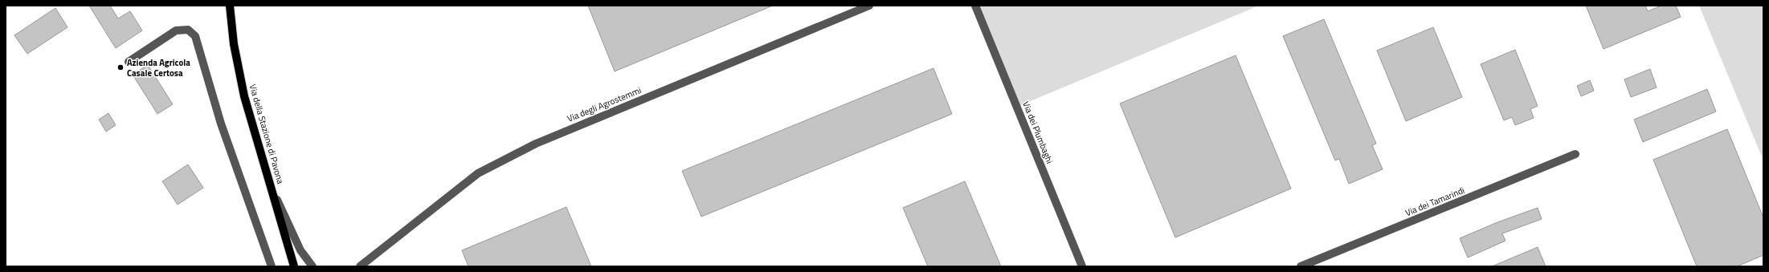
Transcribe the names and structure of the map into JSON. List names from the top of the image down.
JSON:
{
  "streets": {
    "main road": ["Via della Stazione di Pavona"],
    "street": ["Via degli Agrostemmi", "Via dei Plumbaghi", "Via dei Tamarindi"]
  },
  "places": ["Azienda Agricola Casale Certosa"]
}
